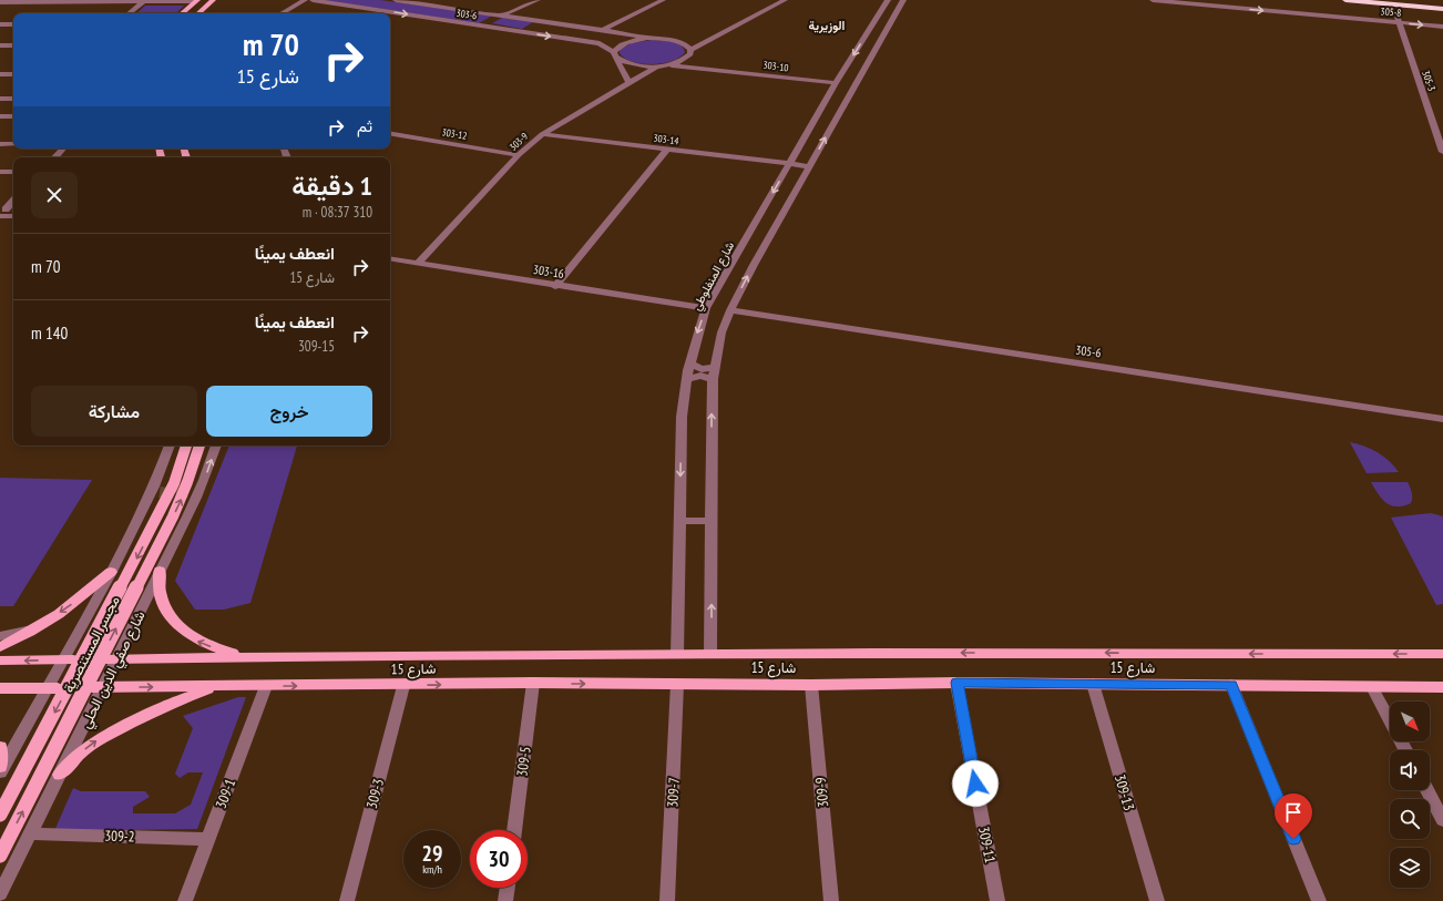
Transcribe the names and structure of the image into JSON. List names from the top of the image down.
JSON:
{
  "streets": {
    "main road": ["مجسر المستنصرية", "شارع 15"],
    "street": [
      "305-8",
      "303-6",
      "303-10",
      "305-3",
      "303-12",
      "303-14",
      "303-9",
      "303-16",
      "شارع المنفلوطي",
      "305-6",
      "شارع صفي الدين الحلي",
      "309-5",
      "309-7",
      "309-9",
      "309-13",
      "309-1",
      "309-3",
      "309-2",
      "309-11"
    ]
  },
  "crossings": [
    ["305-8", "305-3"],
    ["303-6", "303-10"],
    ["303-6", "303-9"],
    ["303-10", "303-9"],
    ["303-10", "شارع المنفلوطي"],
    ["303-12", "303-9"],
    ["303-14", "303-9"],
    ["303-14", "شارع المنفلوطي"],
    ["303-9", "303-16"],
    ["303-16", "شارع المنفلوطي"],
    ["شارع المنفلوطي", "305-6"],
    ["شارع المنفلوطي", "شارع 15"],
    ["شارع 15", "شارع صفي الدين الحلي"],
    ["شارع 15", "309-5"],
    ["شارع 15", "309-7"],
    ["شارع 15", "309-9"],
    ["شارع 15", "309-13"],
    ["شارع 15", "309-1"],
    ["شارع 15", "309-3"],
    ["شارع 15", "309-11"],
    ["شارع صفي الدين الحلي", "309-2"],
    ["309-1", "309-2"]
  ],
  "districts": ["الوزيرية"],
  "north": "bottom right",
  "page": {
    "turn": ["70 m", "شارع 15"],
    "then": "ثم",
    "heading": ["1 دقيقة", "310 m · 08:37"],
    "list": [
      {
        "name": "انعطف يمينًا",
        "note": "شارع 15",
        "value": "70 m"
      },
      {
        "name": "انعطف يمينًا",
        "note": "309-15",
        "value": "140 m"
      }
    ],
    "buttons": ["خروج", "مشاركة"],
    "speed": "29 km/h",
    "limit": "30"
  }
}
